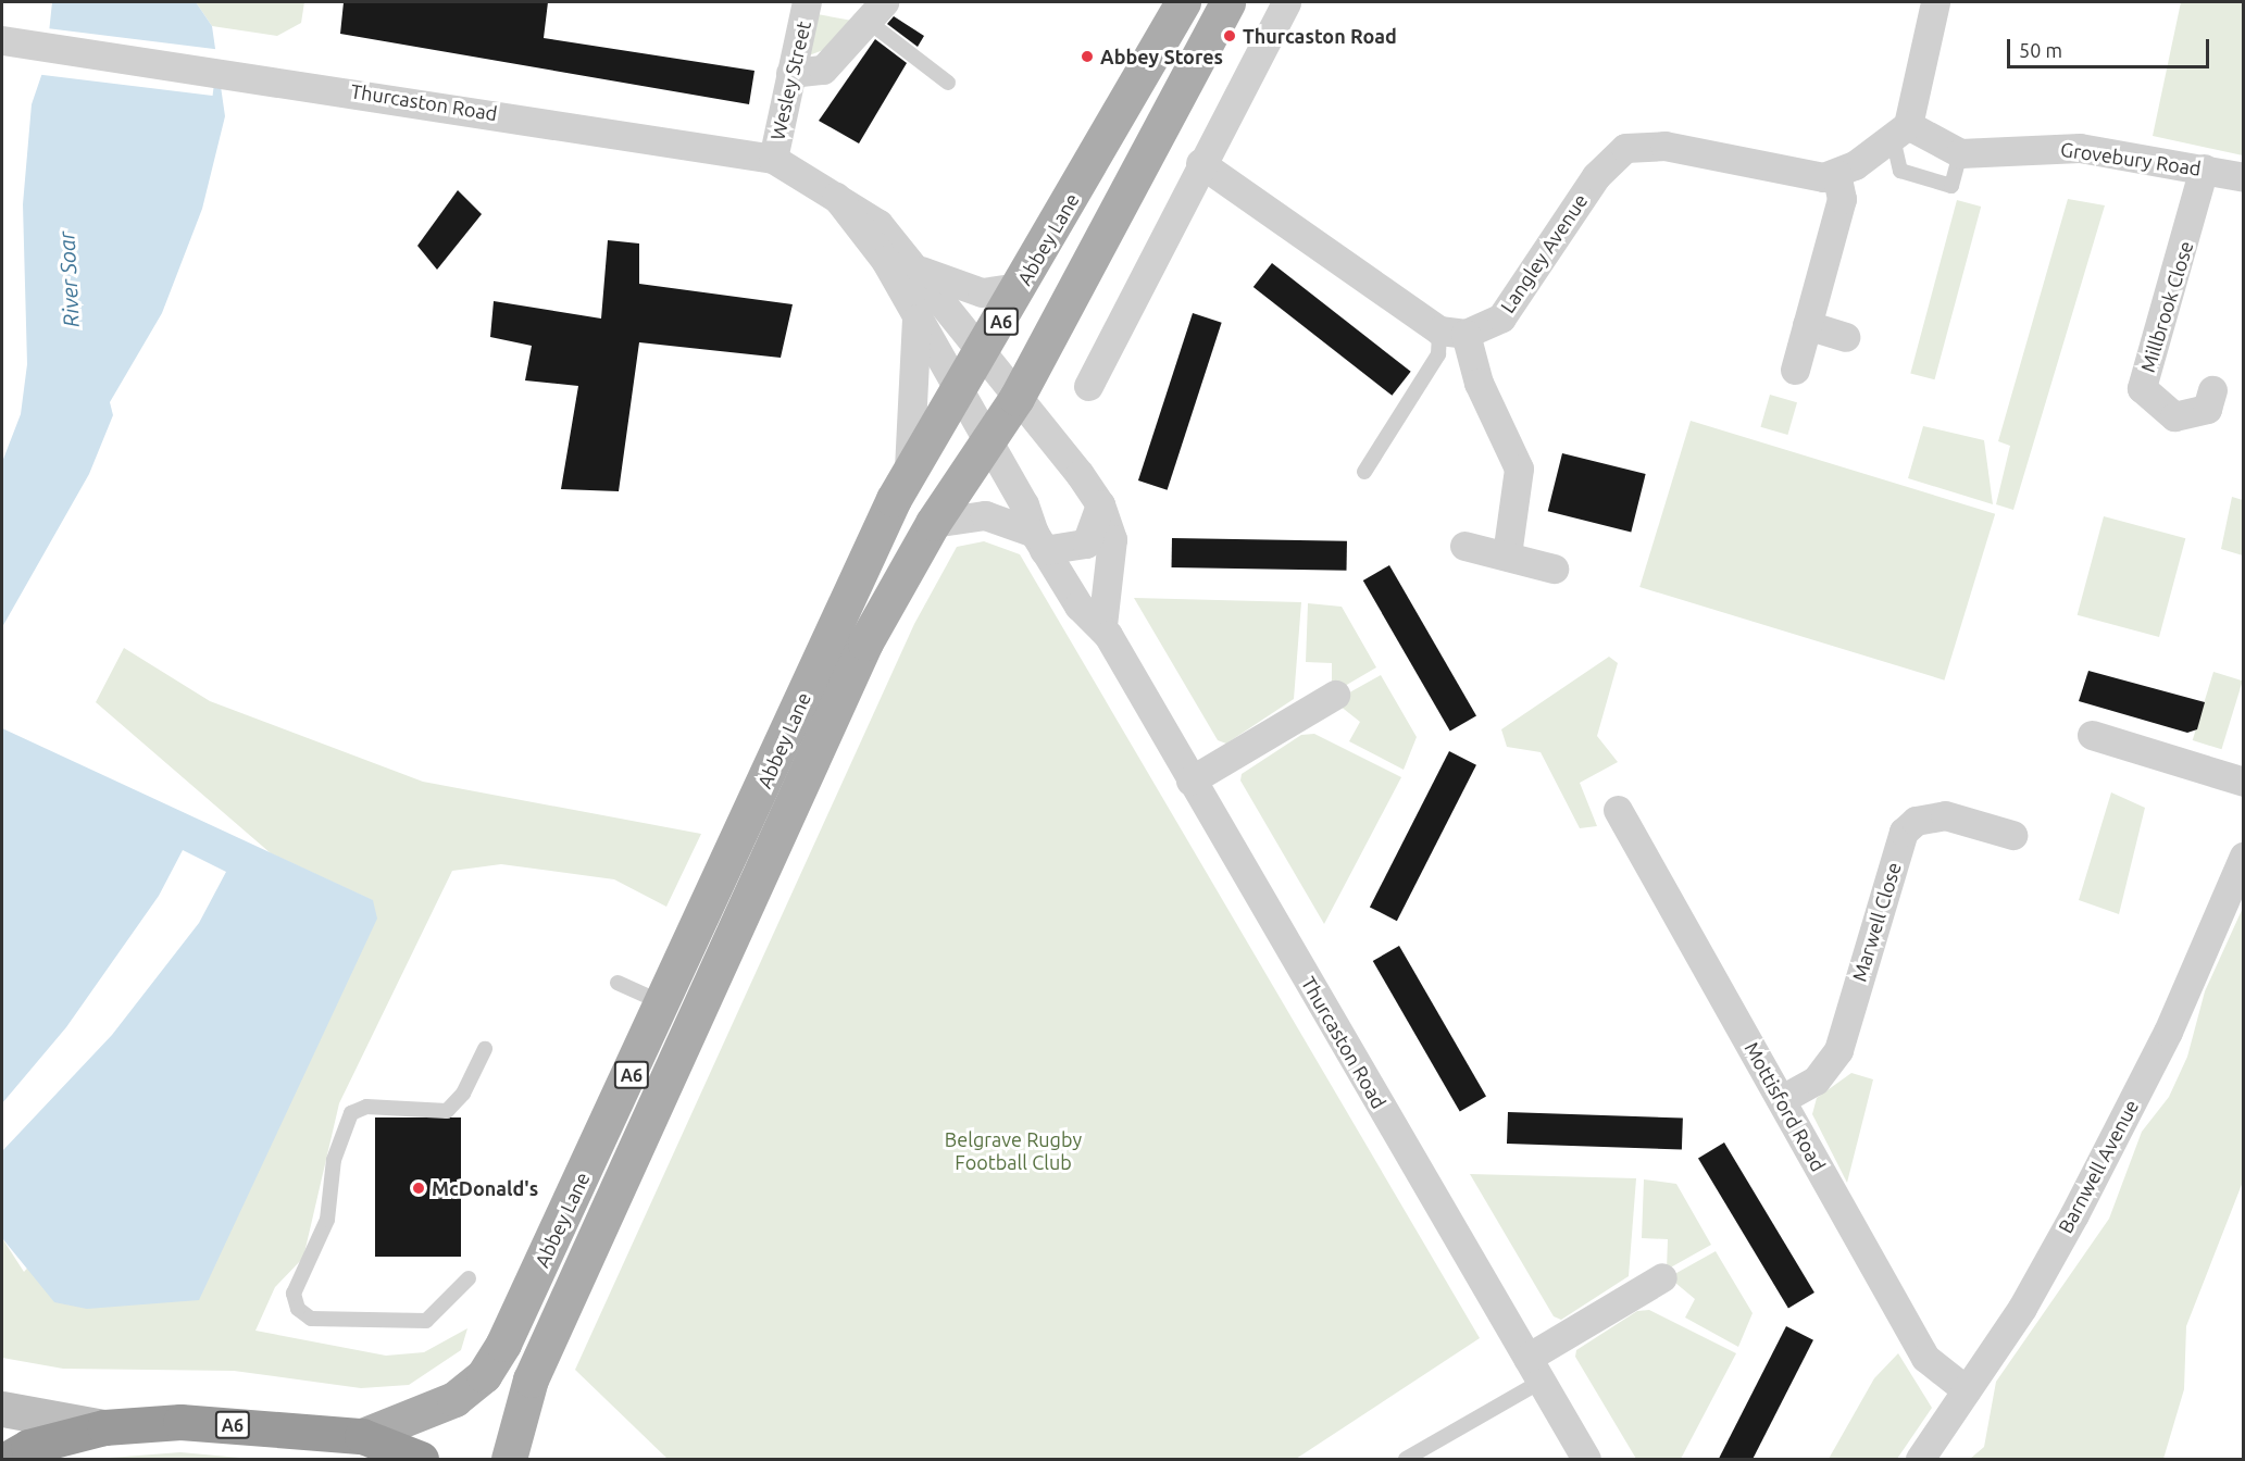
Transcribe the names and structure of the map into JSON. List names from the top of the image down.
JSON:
{
  "streets": {
    "highway": ["A6"],
    "main road": ["Abbey Lane"],
    "street": [
      "Wesley Street",
      "Thurcaston Road",
      "Grovebury Road",
      "Langley Avenue",
      "Millbrook Close",
      "Marwell Close",
      "Mottisford Road",
      "Barnwell Avenue"
    ]
  },
  "crossings": [
    ["Wesley Street", "Thurcaston Road"],
    ["Thurcaston Road", "Abbey Lane"],
    ["Grovebury Road", "Millbrook Close"],
    ["Abbey Lane", "A6"],
    ["Marwell Close", "Mottisford Road"],
    ["Mottisford Road", "Barnwell Avenue"]
  ],
  "water": ["River Soar"],
  "parks": ["Belgrave Rugby Football Club"],
  "places": ["Thurcaston Road", "Abbey Stores", "McDonald's"],
  "scale_bar": "50 m"
}
